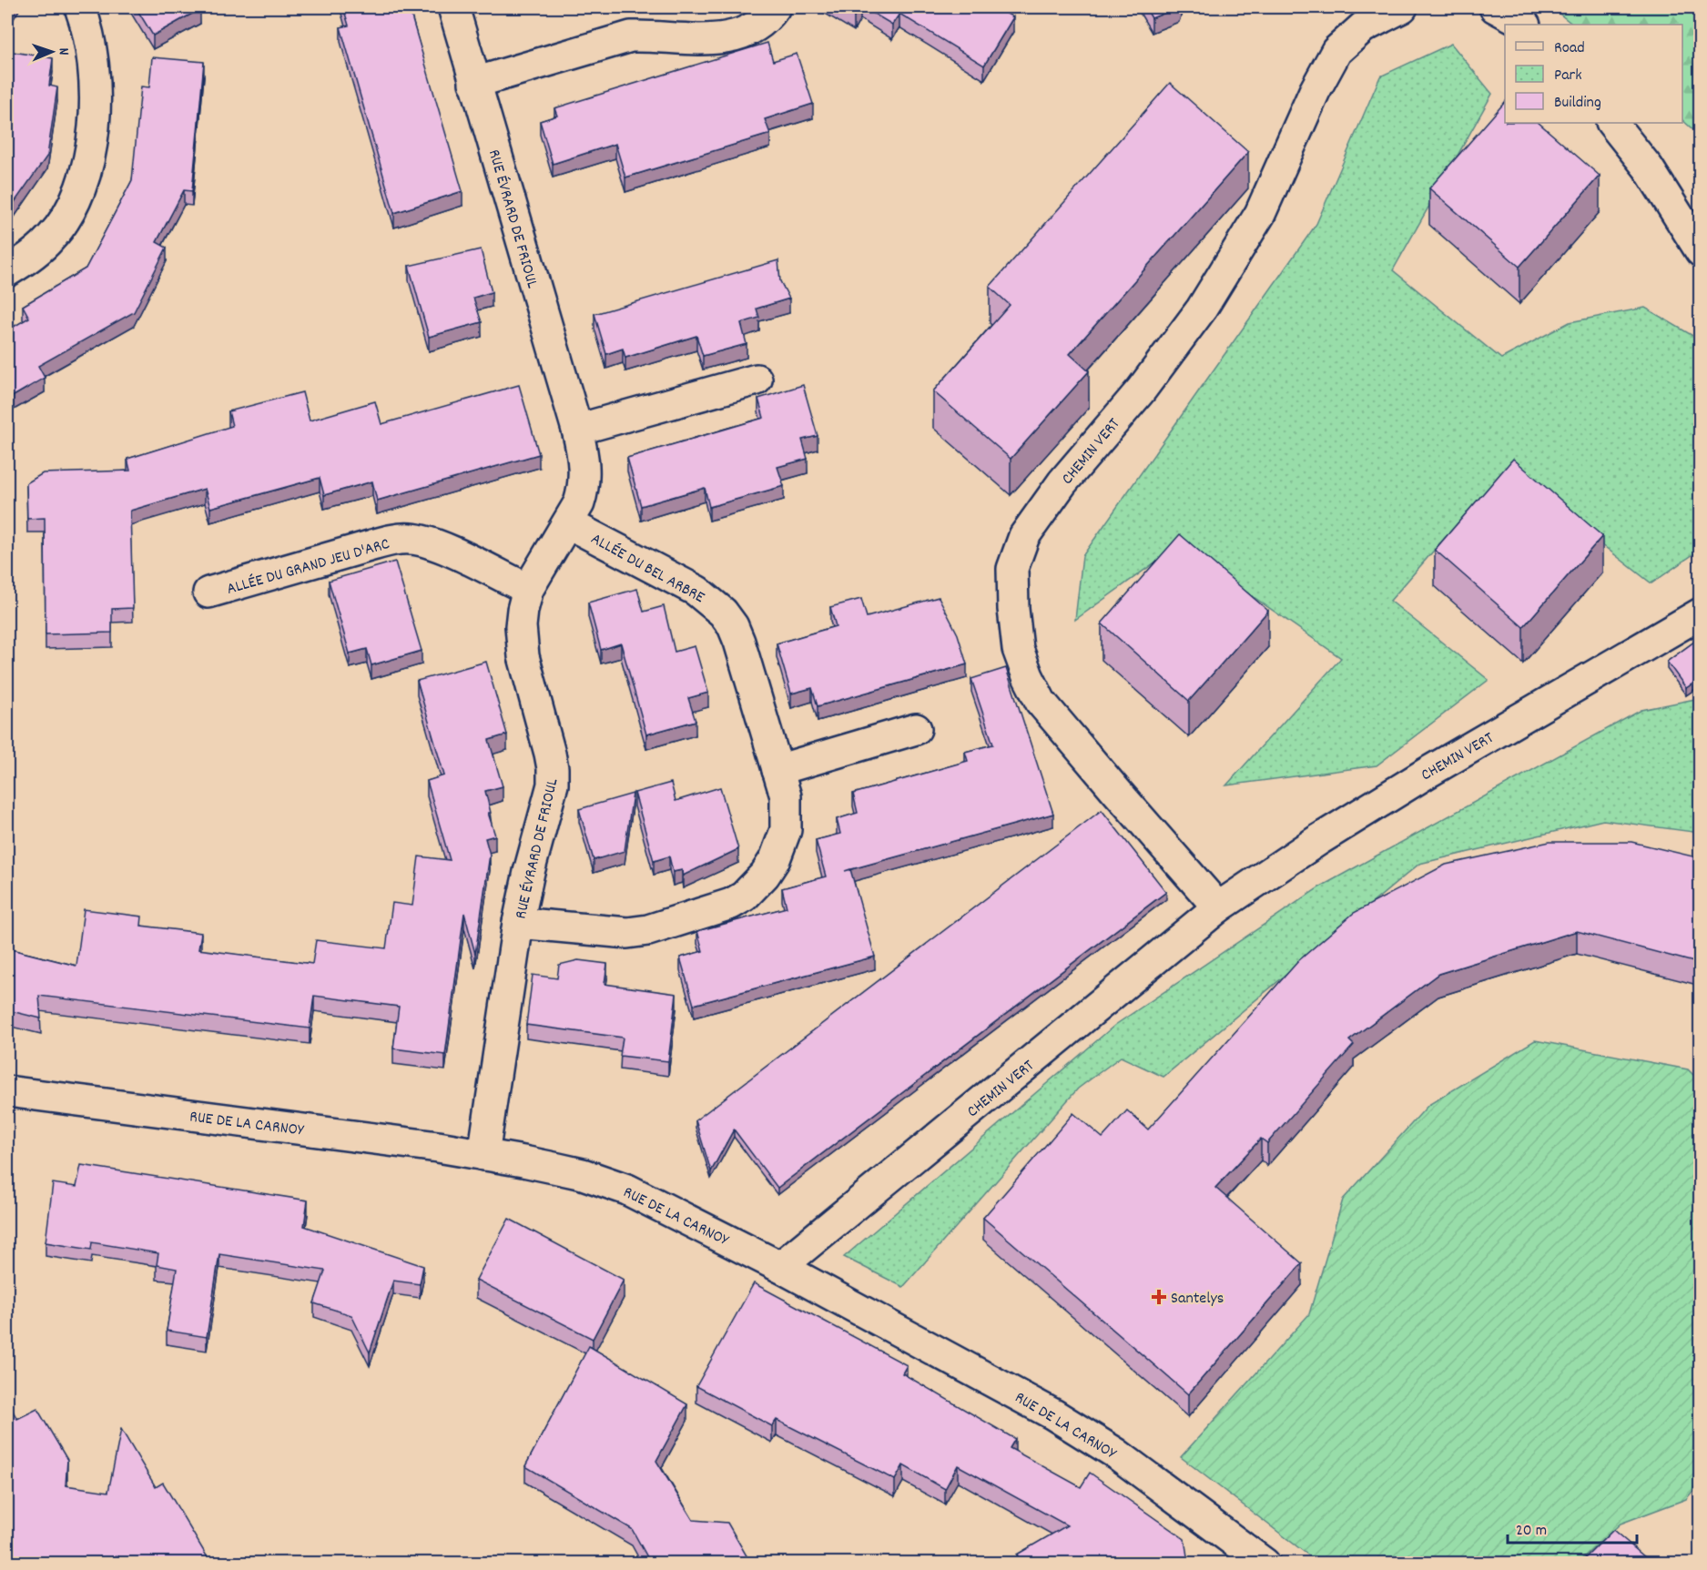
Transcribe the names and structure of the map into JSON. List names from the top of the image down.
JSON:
{
  "streets": {
    "street": [
      "RUE ÉVRARD DE FRIOUL",
      "CHEMIN VERT",
      "ALLÉE DU GRAND JEU D'ARC",
      "ALLÉE DU BEL ARBRE",
      "RUE DE LA CARNOY"
    ]
  },
  "crossings": [
    ["RUE ÉVRARD DE FRIOUL", "ALLÉE DU GRAND JEU D'ARC"],
    ["RUE ÉVRARD DE FRIOUL", "ALLÉE DU BEL ARBRE"],
    ["RUE ÉVRARD DE FRIOUL", "RUE DE LA CARNOY"],
    ["CHEMIN VERT", "RUE DE LA CARNOY"]
  ],
  "places": {
    "health": ["Santelys"]
  },
  "legend": ["Road", "Park", "Building"],
  "scale_bar": "20 m",
  "north": "right"
}
